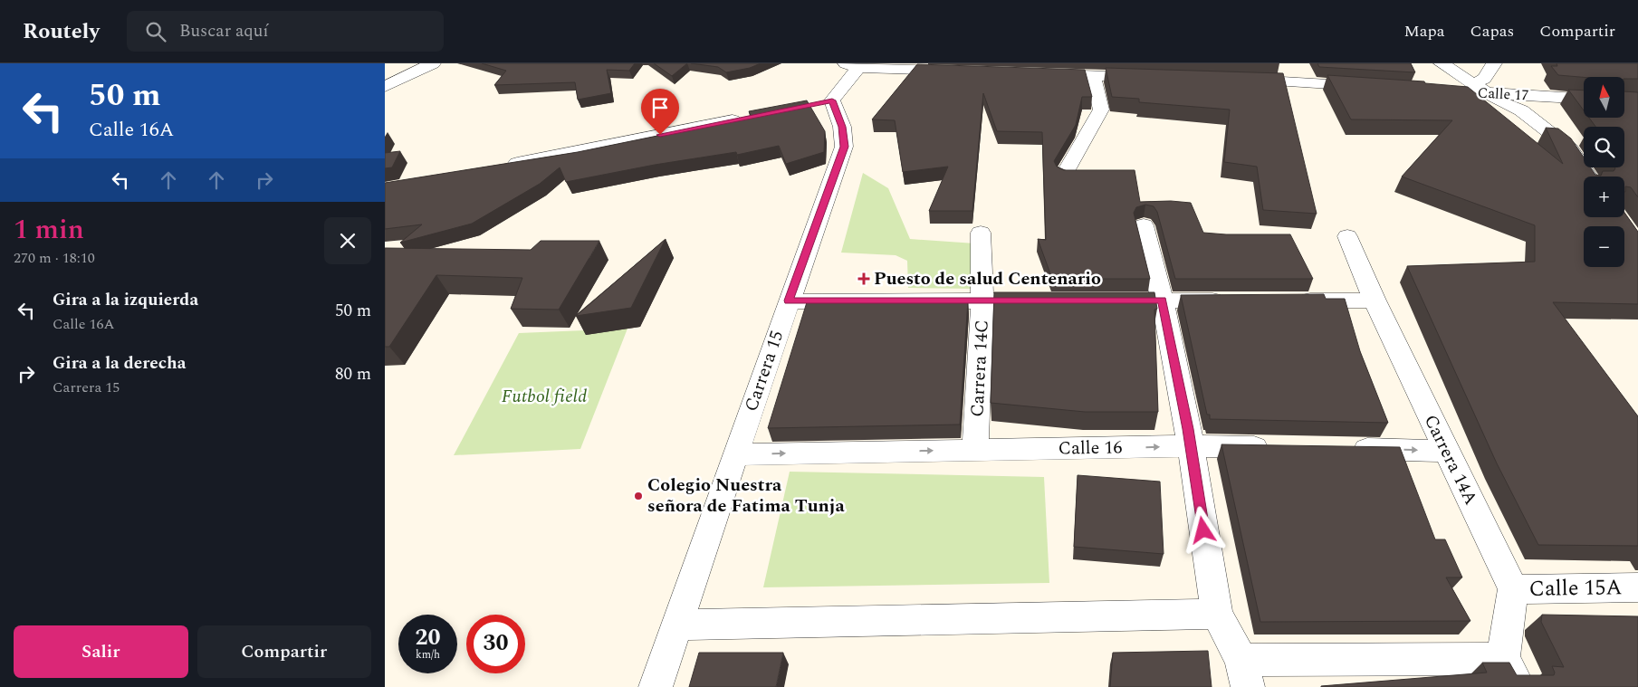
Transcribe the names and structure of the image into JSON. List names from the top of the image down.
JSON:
{
  "streets": {
    "street": [
      "Calle 17",
      "Carrera 14C",
      "Carrera 15",
      "Calle 16",
      "Carrera 14A",
      "Calle 15A"
    ]
  },
  "crossings": [
    ["Carrera 14C", "Calle 16"],
    ["Carrera 15", "Calle 16"],
    ["Carrera 14A", "Calle 15A"]
  ],
  "parks": ["Futbol field"],
  "places": {
    "health": ["Puesto de salud Centenario"],
    "other": ["Colegio Nuestra señora de Fatima Tunja"]
  },
  "north": "top",
  "page": {
    "header": "Routely",
    "search": "Buscar aquí",
    "nav": ["Mapa", "Capas", "Compartir"],
    "turn": ["50 m", "Calle 16A"],
    "map_buttons": ["+", "−"],
    "heading": ["1 min", "270 m · 18:10"],
    "list": [
      {
        "name": "Gira a la izquierda",
        "note": "Calle 16A",
        "value": "50 m"
      },
      {
        "name": "Gira a la derecha",
        "note": "Carrera 15",
        "value": "80 m"
      }
    ],
    "speed": "20 km/h",
    "limit": "30",
    "buttons": ["Salir", "Compartir"]
  }
}
